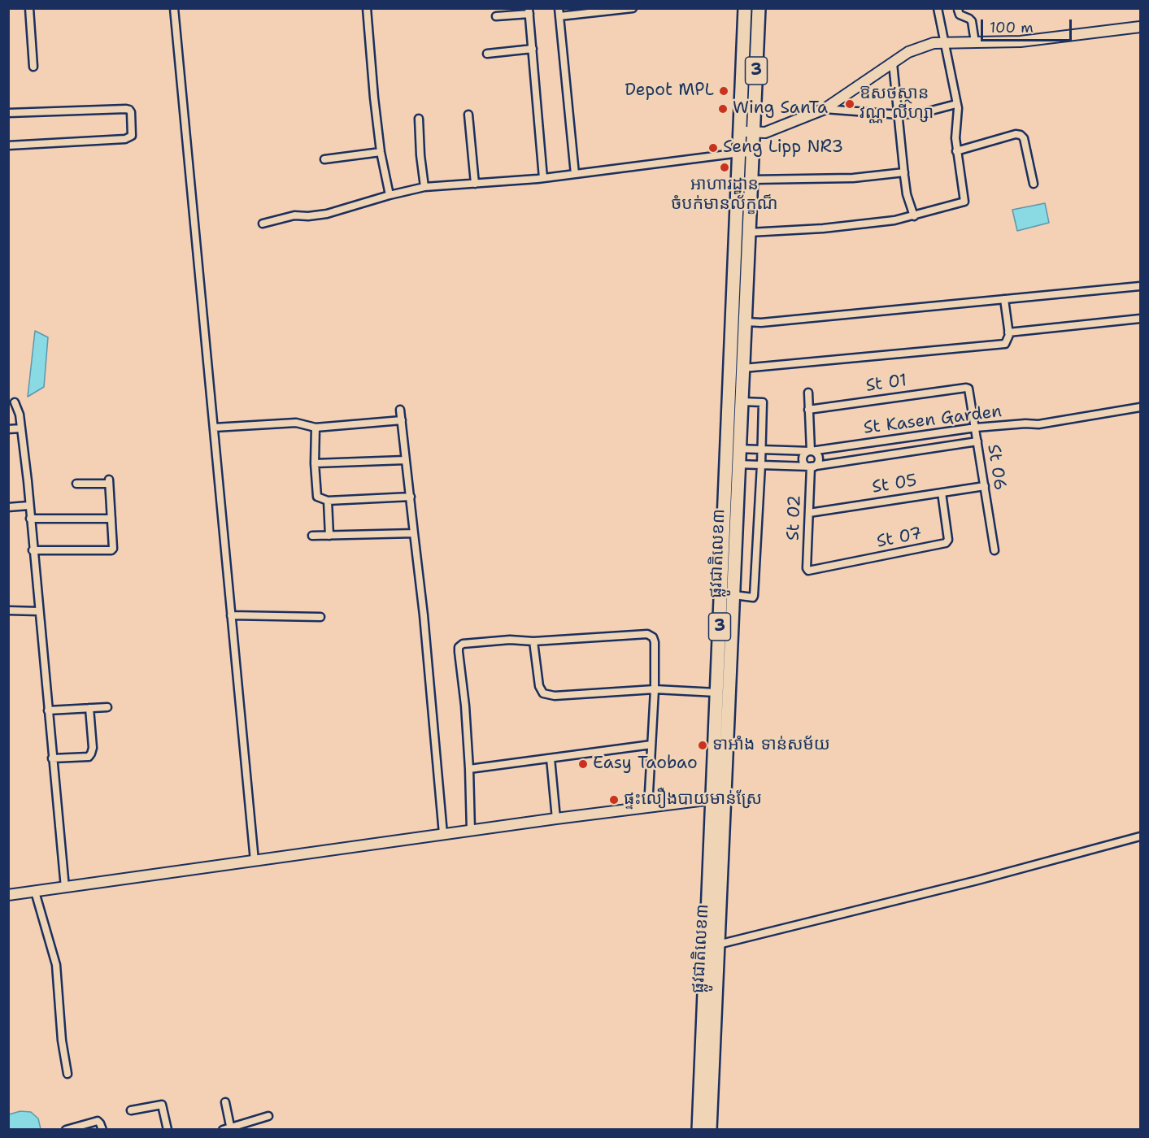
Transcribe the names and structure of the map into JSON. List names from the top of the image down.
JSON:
{
  "streets": {
    "highway": ["3", "ផ្លូវជាតិលេខ៣"],
    "street": [
      "St 01",
      "St Kasen Garden",
      "St 06",
      "St 05",
      "St 02",
      "St 07"
    ]
  },
  "crossings": [
    ["St 01", "St 06"],
    ["St Kasen Garden", "St 06"],
    ["St Kasen Garden", "St 02"],
    ["St Kasen Garden", "ផ្លូវជាតិលេខ៣"],
    ["St 06", "St 05"],
    ["St 05", "St 02"],
    ["St 05", "St 07"],
    ["St 02", "St 07"]
  ],
  "places": [
    "Depot MPL",
    "ឱសថស្ថាន វណ្ណ លីហ្សា",
    "Wing SanTa",
    "Seng Lipp NR3",
    "អាហារដ្ឋាន ចំបក់មានល័ក្ខណ៏",
    "ទាអាំង ទាន់សម័យ",
    "Easy Taobao",
    "ផ្ទះលឿងបាយមាន់ស្រែ"
  ],
  "scale_bar": "100 m"
}
